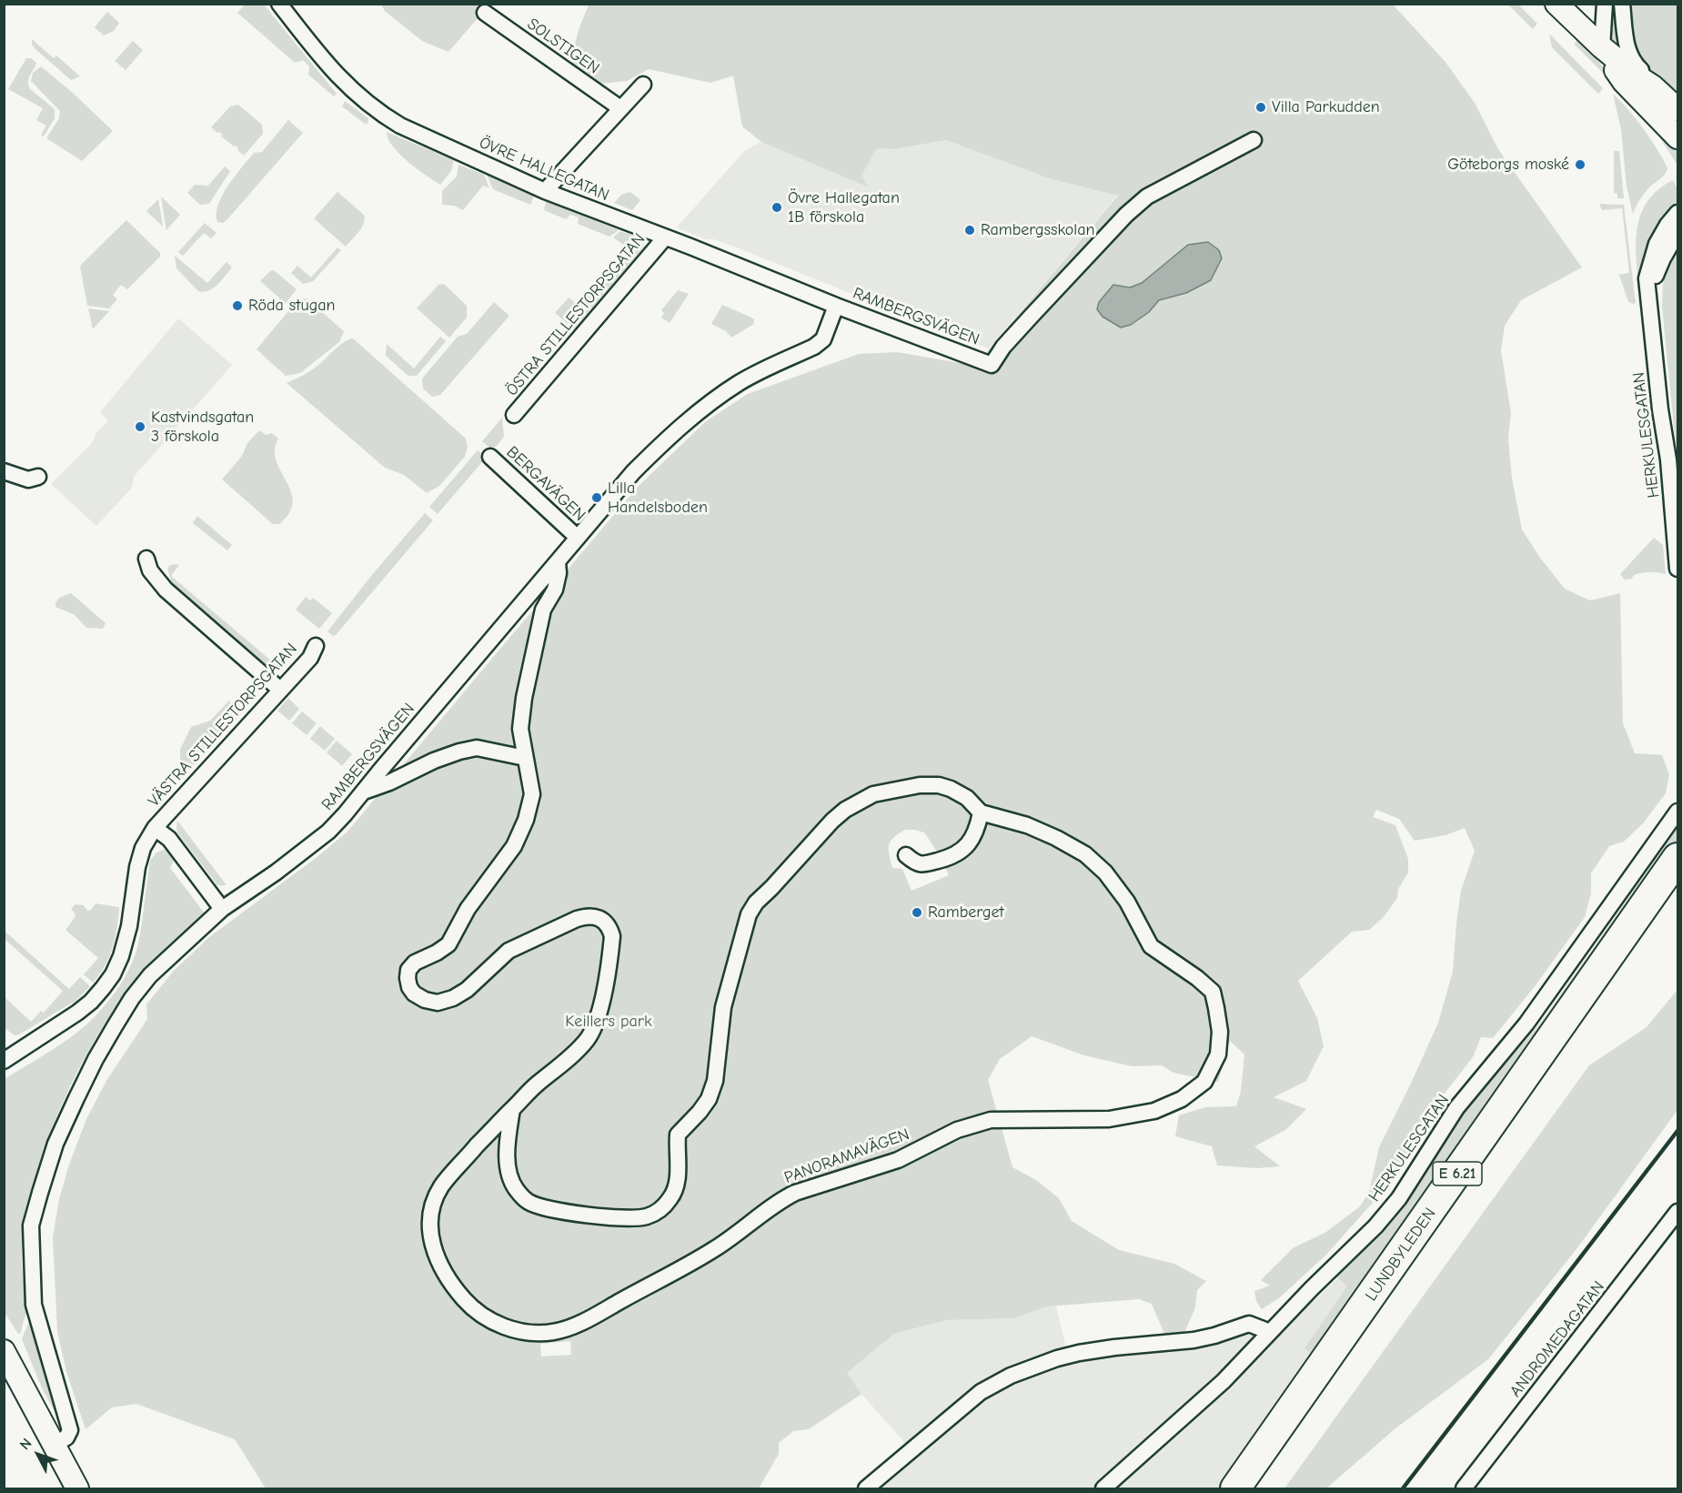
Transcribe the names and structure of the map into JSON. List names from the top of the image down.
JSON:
{
  "streets": {
    "highway": ["E 6.21", "LUNDBYLEDEN"],
    "street": [
      "SOLSTIGEN",
      "ÖVRE HALLEGATAN",
      "ÖSTRA STILLESTORPSGATAN",
      "RAMBERGSVÄGEN",
      "HERKULESGATAN",
      "BERGAVÄGEN",
      "VÄSTRA STILLESTORPSGATAN",
      "PANORAMAVÄGEN",
      "ANDROMEDAGATAN"
    ]
  },
  "crossings": [
    ["ÖVRE HALLEGATAN", "ÖSTRA STILLESTORPSGATAN"],
    ["ÖVRE HALLEGATAN", "RAMBERGSVÄGEN"],
    ["RAMBERGSVÄGEN", "BERGAVÄGEN"],
    ["RAMBERGSVÄGEN", "VÄSTRA STILLESTORPSGATAN"],
    ["RAMBERGSVÄGEN", "PANORAMAVÄGEN"]
  ],
  "parks": ["Keillers park"],
  "places": [
    "Villa Parkudden",
    "Göteborgs moské",
    "Övre Hallegatan 1B förskola",
    "Rambergsskolan",
    "Röda stugan",
    "Kastvindsgatan 3 förskola",
    "Lilla Handelsboden",
    "Ramberget"
  ],
  "north": "top left"
}
